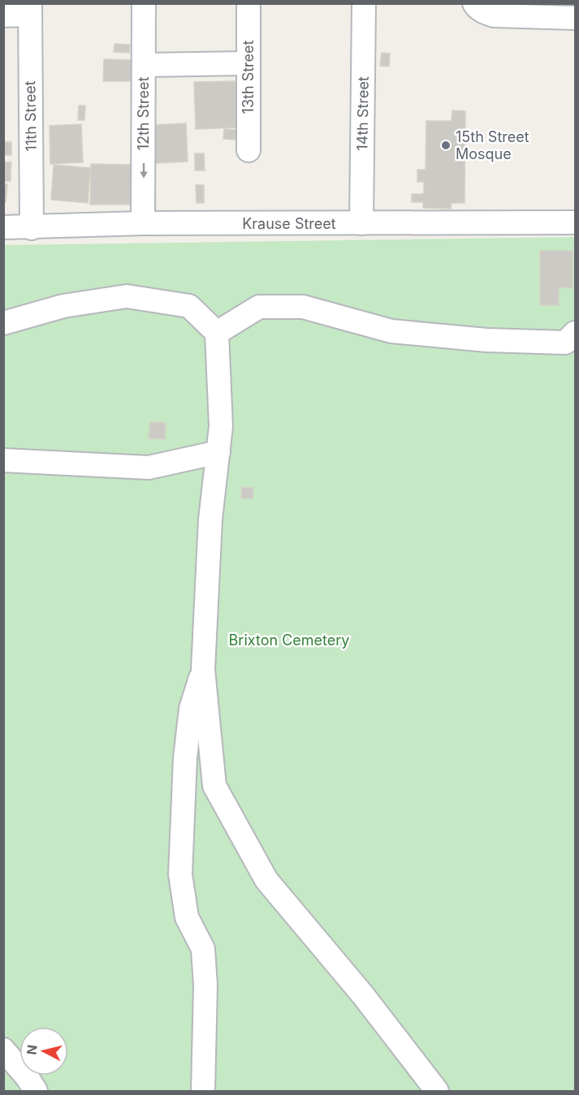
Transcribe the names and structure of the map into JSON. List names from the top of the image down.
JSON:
{
  "streets": {
    "street": [
      "13th Street",
      "12th Street",
      "14th Street",
      "11th Street",
      "Krause Street"
    ]
  },
  "crossings": [
    ["12th Street", "Krause Street"],
    ["14th Street", "Krause Street"],
    ["11th Street", "Krause Street"]
  ],
  "one_way": ["12th Street"],
  "parks": ["Brixton Cemetery"],
  "places": ["15th Street Mosque"],
  "north": "left"
}
